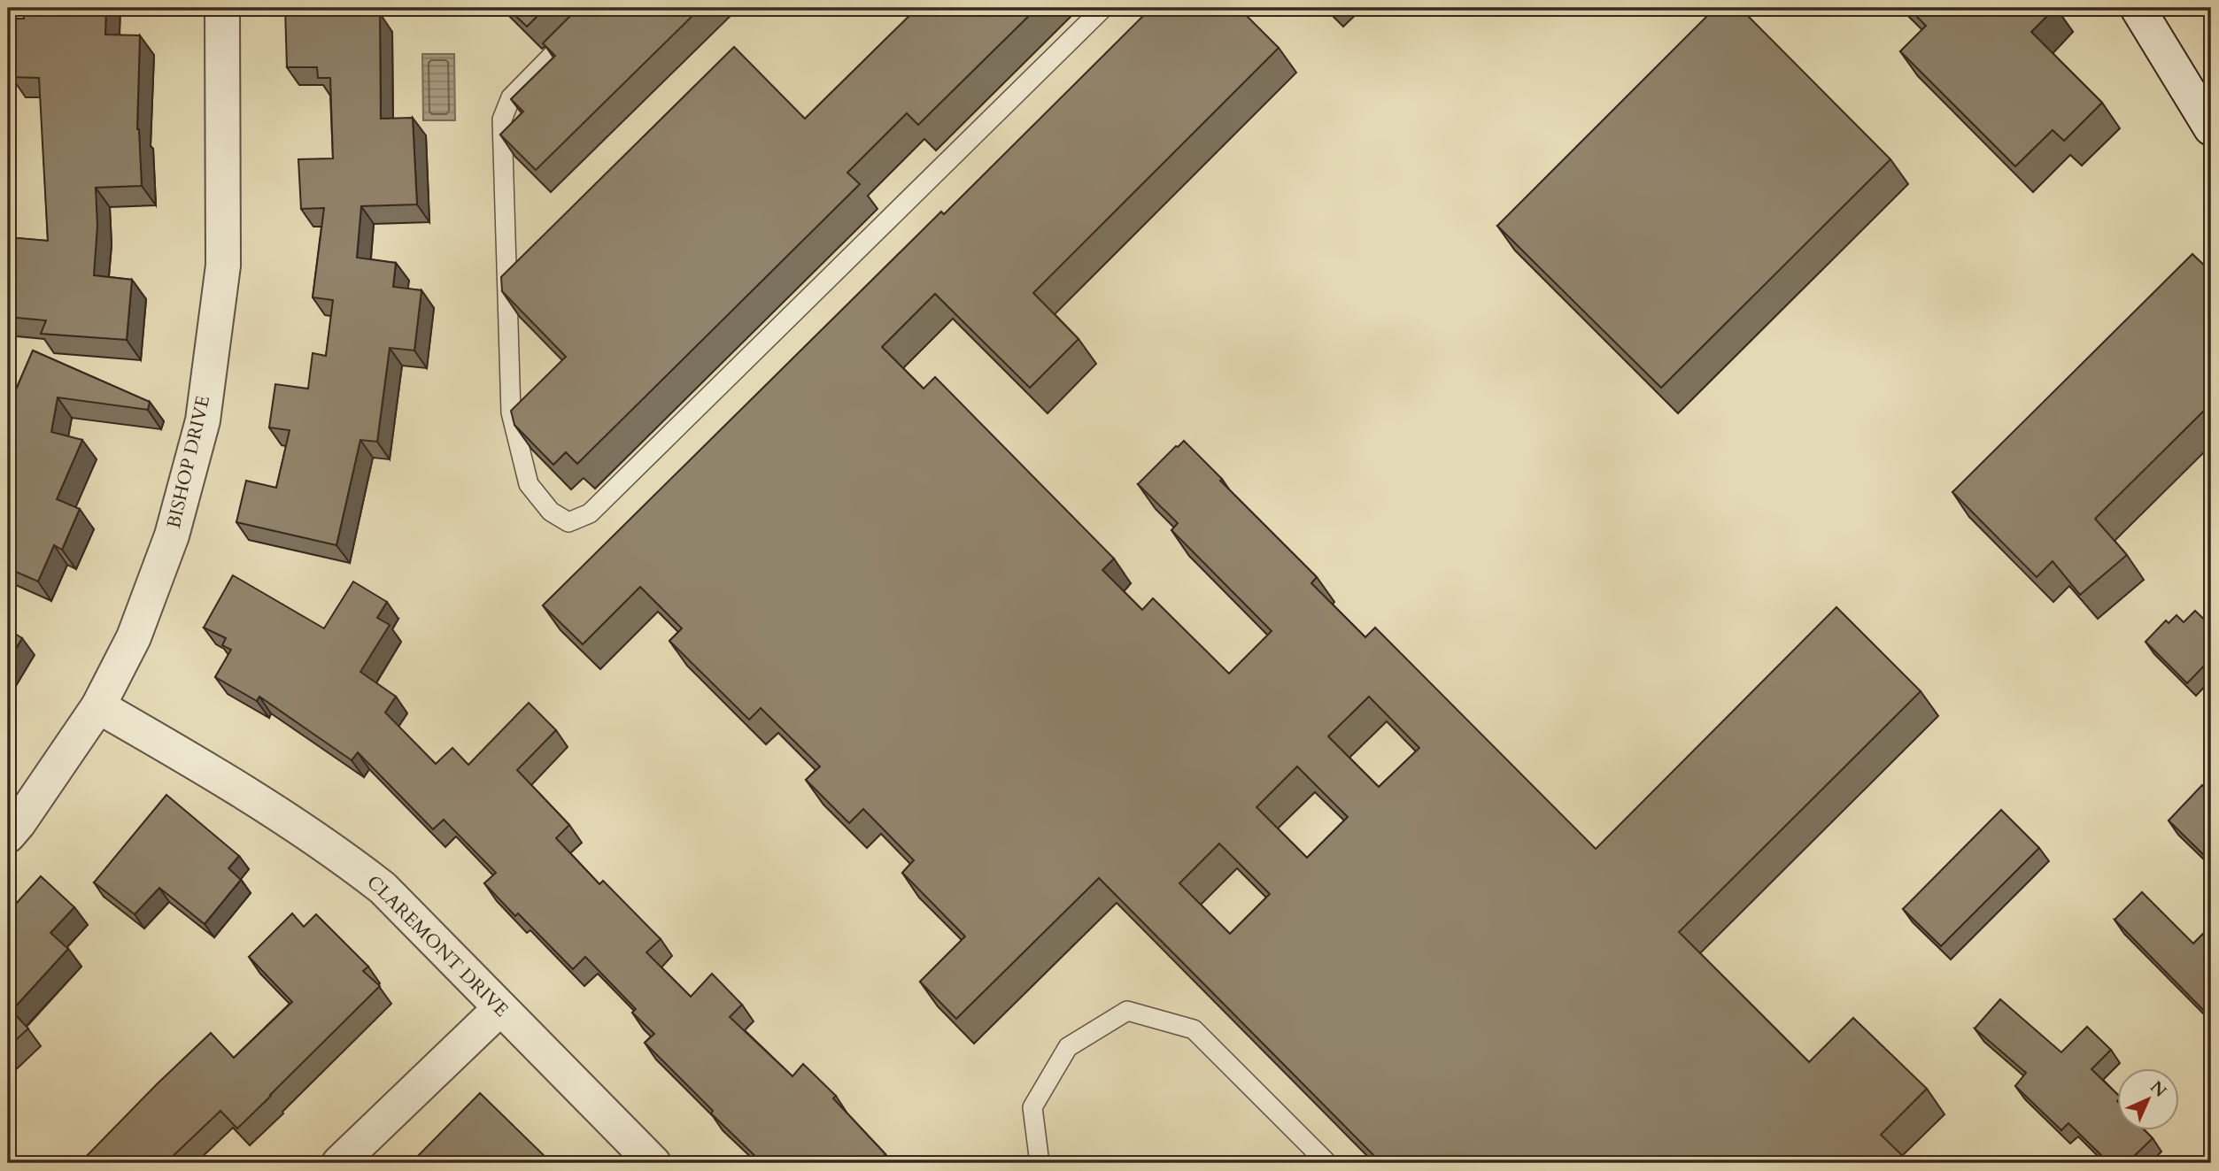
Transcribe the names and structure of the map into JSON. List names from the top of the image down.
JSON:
{
  "streets": {
    "street": ["BISHOP DRIVE", "CLAREMONT DRIVE"]
  },
  "crossings": [
    ["BISHOP DRIVE", "CLAREMONT DRIVE"]
  ],
  "north": "top right"
}
